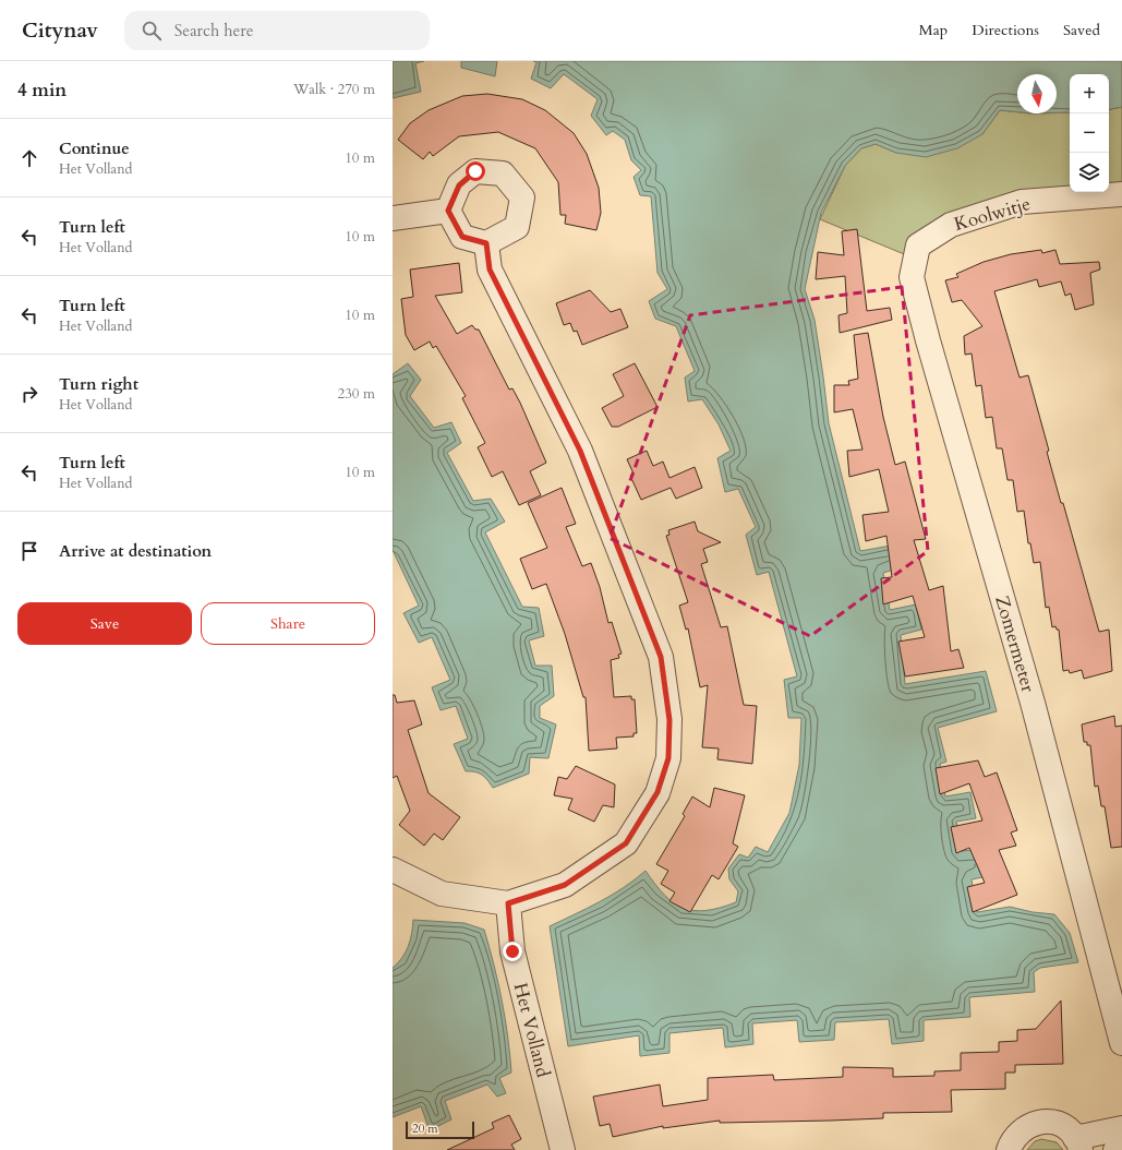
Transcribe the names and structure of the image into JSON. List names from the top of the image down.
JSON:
{
  "streets": {
    "street": ["Koolwitje", "Zomermeter", "Het Volland"]
  },
  "crossings": [
    ["Koolwitje", "Zomermeter"]
  ],
  "scale_bar": "20 m",
  "north": "bottom",
  "page": {
    "header": "Citynav",
    "search": "Search here",
    "nav": ["Map", "Directions", "Saved"],
    "heading": ["4 min", "Walk · 270 m"],
    "map_buttons": ["+", "−"],
    "list": [
      ["Continue", "Het Volland", "10 m"],
      ["Turn left", "Het Volland", "10 m"],
      ["Turn left", "Het Volland", "10 m"],
      ["Turn right", "Het Volland", "230 m"],
      ["Turn left", "Het Volland", "10 m"],
      "Arrive at destination"
    ],
    "buttons": ["Save", "Share"],
    "scale": "20 m"
  }
}
